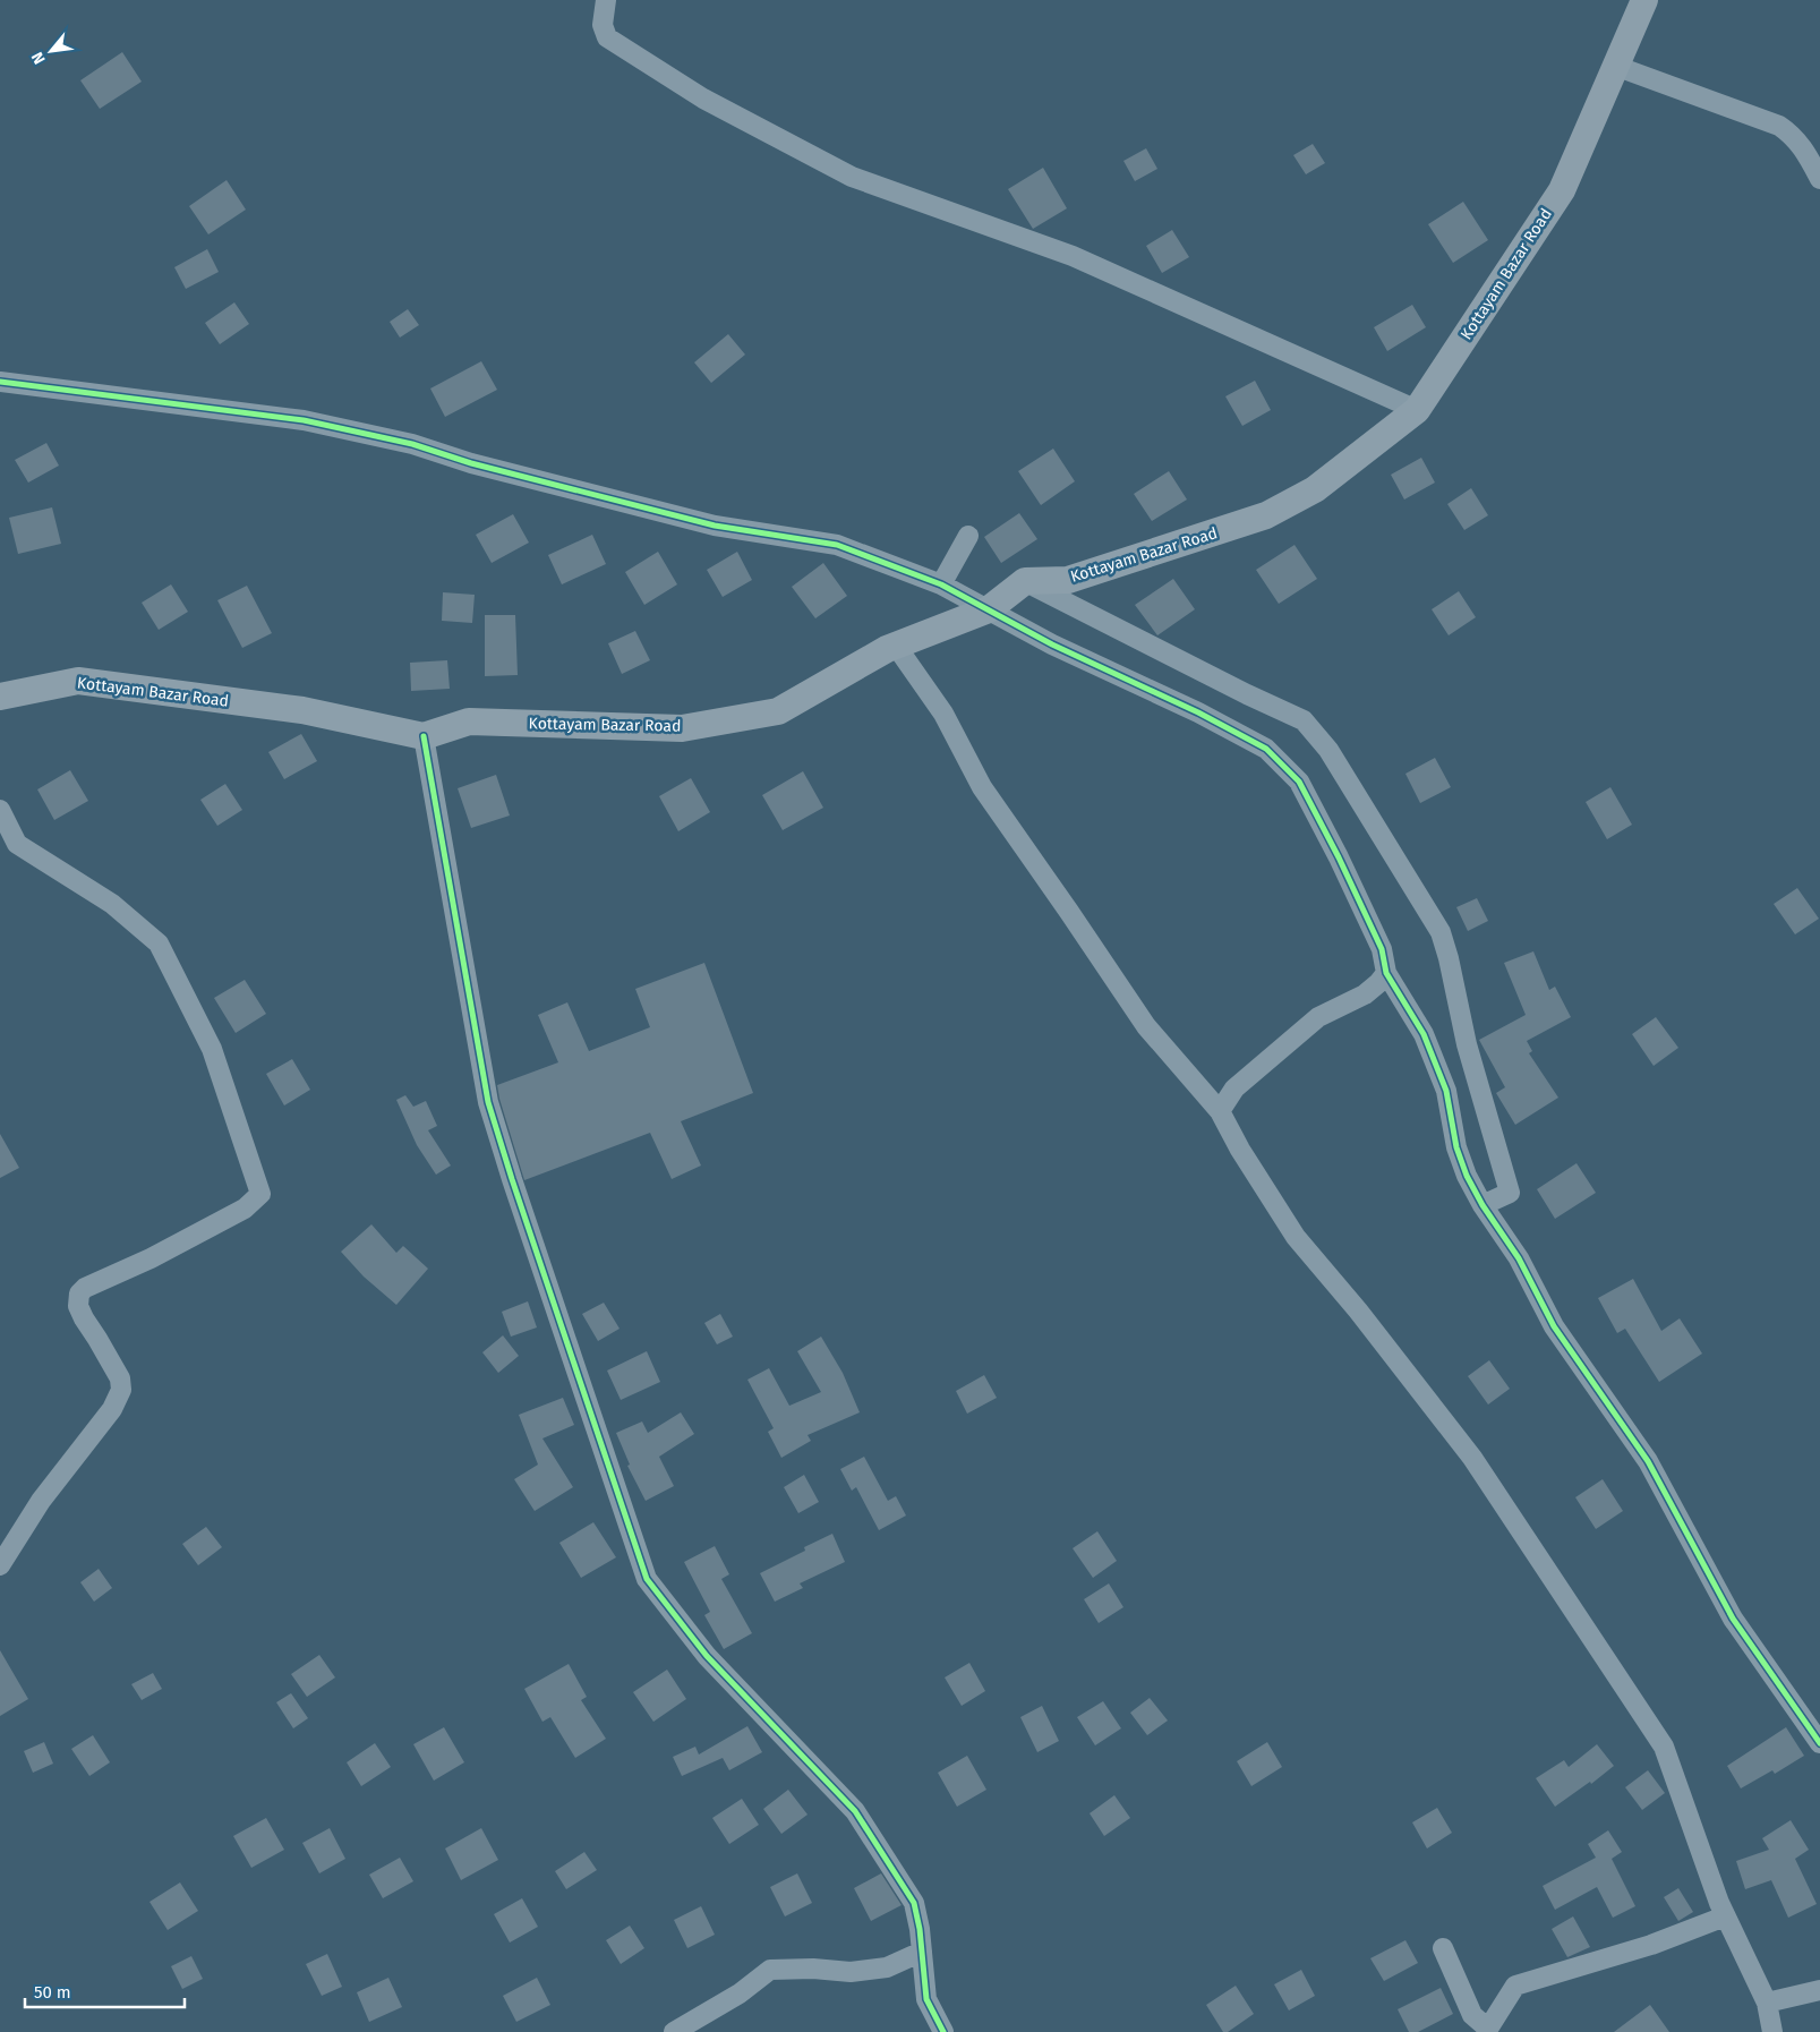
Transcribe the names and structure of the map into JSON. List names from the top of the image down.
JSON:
{
  "streets": {
    "main road": ["Kottayam Bazar Road"]
  },
  "scale_bar": "50 m",
  "north": "bottom left"
}
